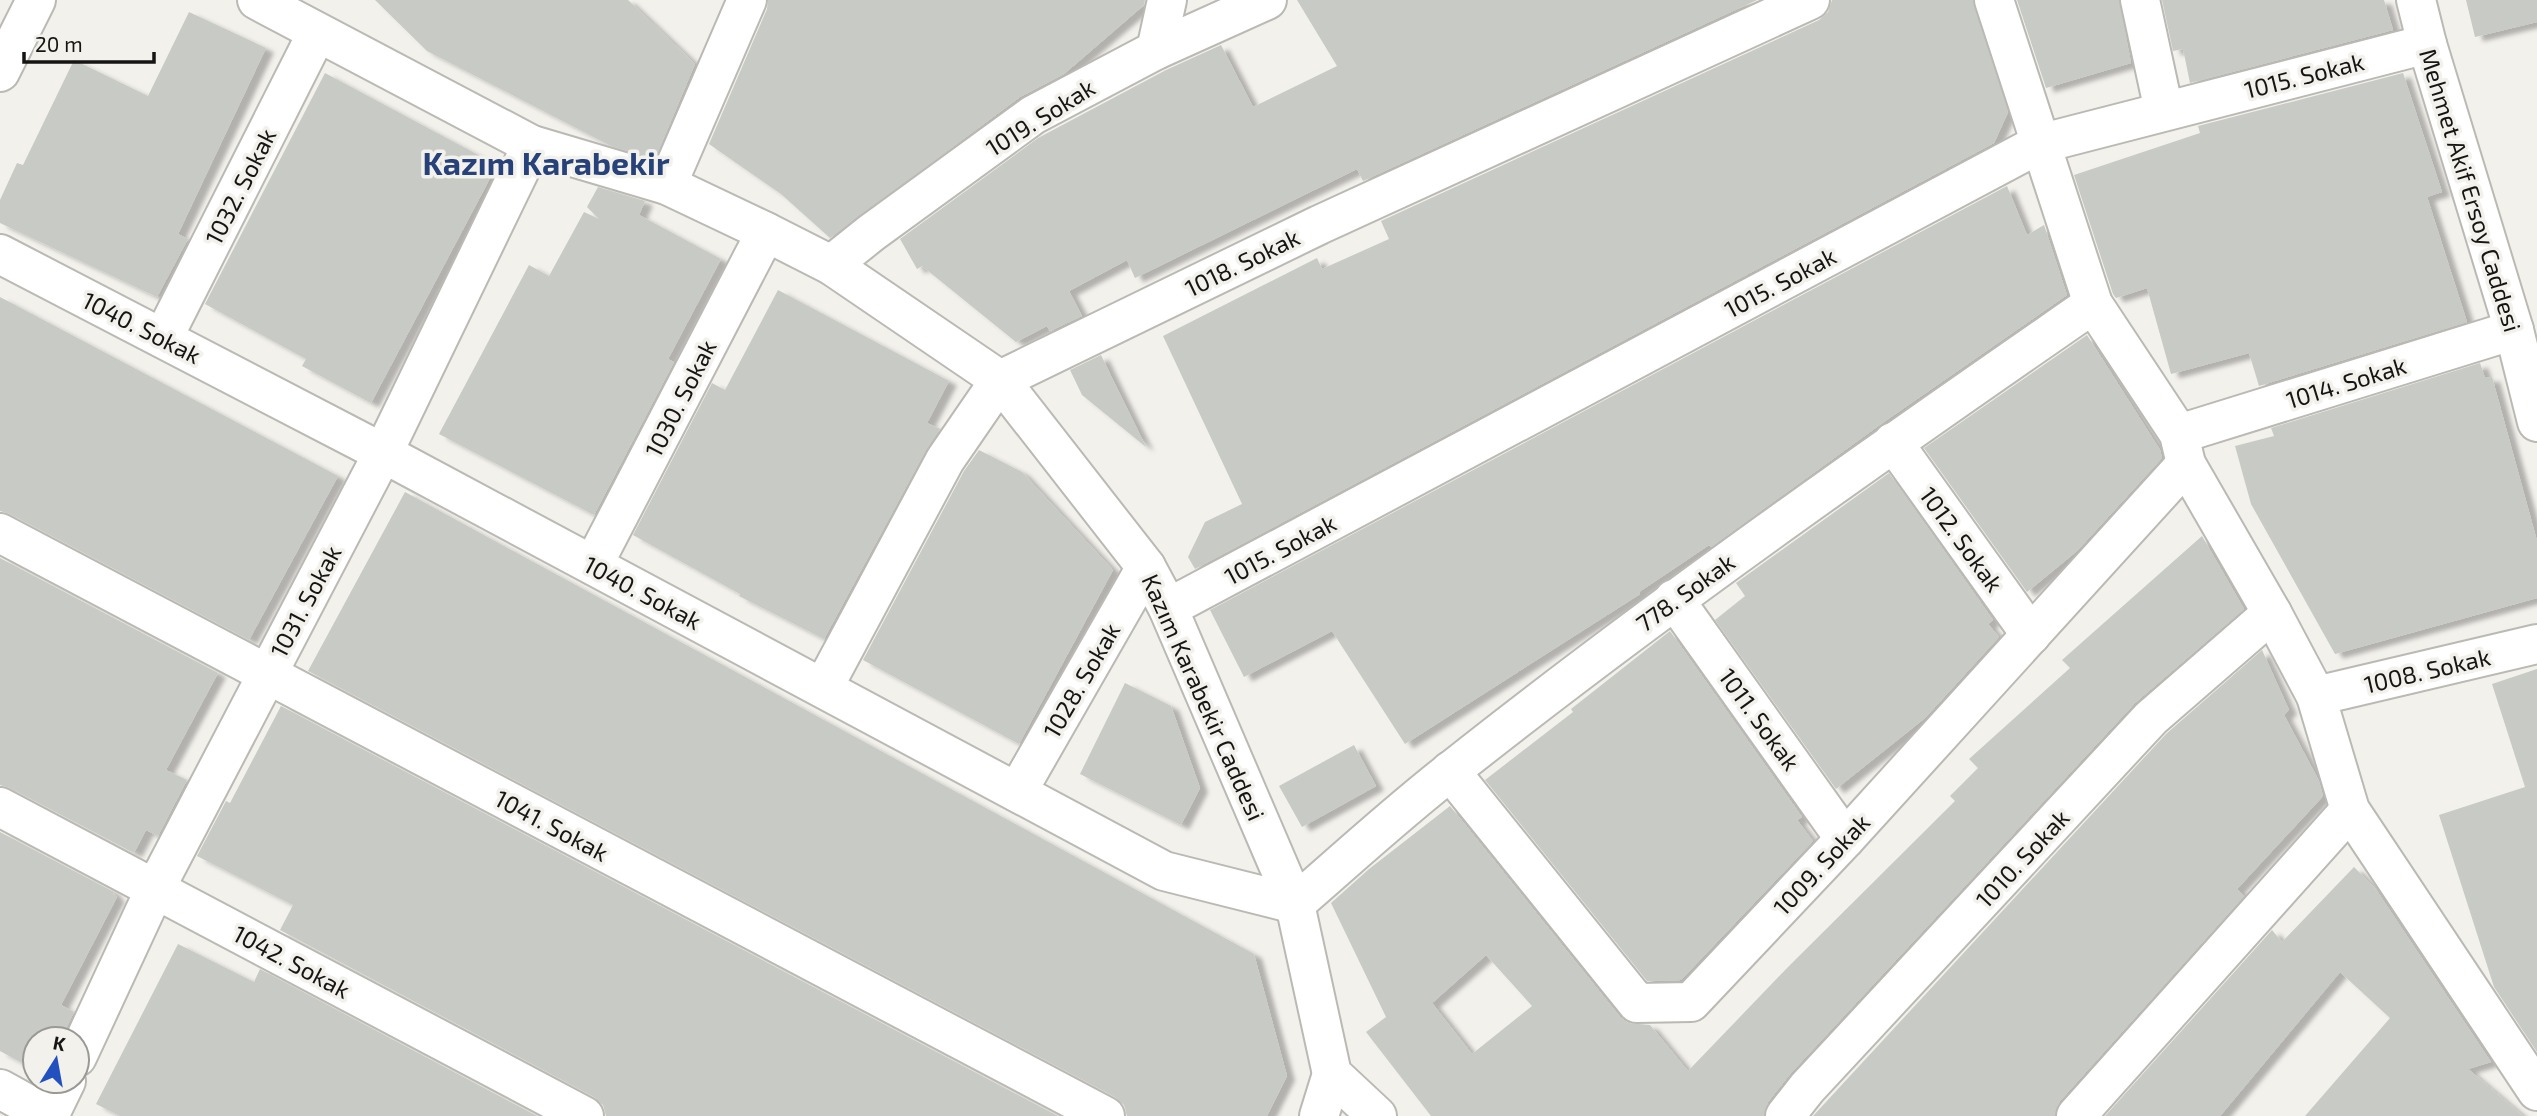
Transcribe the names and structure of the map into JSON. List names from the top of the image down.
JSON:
{
  "streets": {
    "street": [
      "1015. Sokak",
      "1019. Sokak",
      "1032. Sokak",
      "Mehmet Akif Ersoy Caddesi",
      "1018. Sokak",
      "1040. Sokak",
      "1014. Sokak",
      "1030. Sokak",
      "1012. Sokak",
      "778. Sokak",
      "1031. Sokak",
      "1008. Sokak",
      "1028. Sokak",
      "Kazım Karabekir Caddesi",
      "1011. Sokak",
      "1041. Sokak",
      "1010. Sokak",
      "1009. Sokak",
      "1042. Sokak"
    ]
  },
  "crossings": [
    ["1015. Sokak", "Mehmet Akif Ersoy Caddesi"],
    ["1015. Sokak", "Kazım Karabekir Caddesi"],
    ["1019. Sokak", "Kazım Karabekir Caddesi"],
    ["1032. Sokak", "1040. Sokak"],
    ["1032. Sokak", "Kazım Karabekir Caddesi"],
    ["Mehmet Akif Ersoy Caddesi", "1014. Sokak"],
    ["1018. Sokak", "1040. Sokak"],
    ["1018. Sokak", "Kazım Karabekir Caddesi"],
    ["1040. Sokak", "1030. Sokak"],
    ["1040. Sokak", "778. Sokak"],
    ["1040. Sokak", "1031. Sokak"],
    ["1040. Sokak", "1028. Sokak"],
    ["1040. Sokak", "Kazım Karabekir Caddesi"],
    ["1014. Sokak", "1009. Sokak"],
    ["1030. Sokak", "Kazım Karabekir Caddesi"],
    ["1012. Sokak", "778. Sokak"],
    ["1012. Sokak", "1009. Sokak"],
    ["778. Sokak", "Kazım Karabekir Caddesi"],
    ["778. Sokak", "1011. Sokak"],
    ["778. Sokak", "1009. Sokak"],
    ["1031. Sokak", "Kazım Karabekir Caddesi"],
    ["1031. Sokak", "1041. Sokak"],
    ["1031. Sokak", "1042. Sokak"],
    ["1028. Sokak", "Kazım Karabekir Caddesi"],
    ["1011. Sokak", "1009. Sokak"]
  ],
  "districts": ["Kazım Karabekir"],
  "scale_bar": "20 m",
  "north": "top"
}
